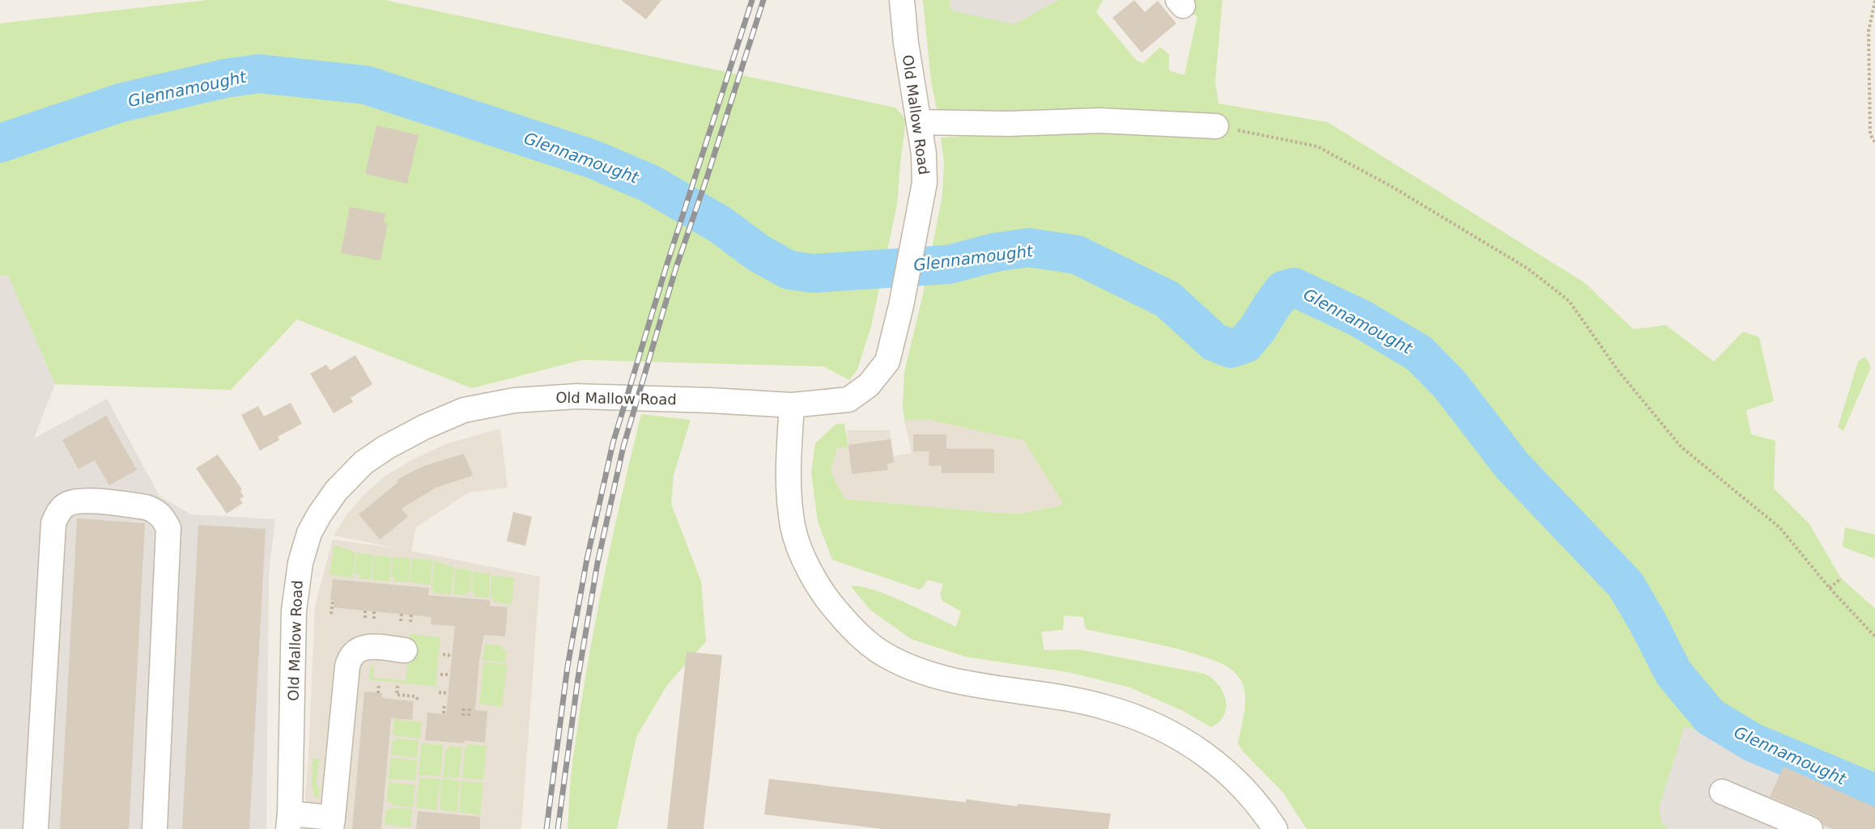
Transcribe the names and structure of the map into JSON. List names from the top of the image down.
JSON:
{
  "streets": {
    "street": ["Old Mallow Road"]
  },
  "water": ["Glennamought"]
}
